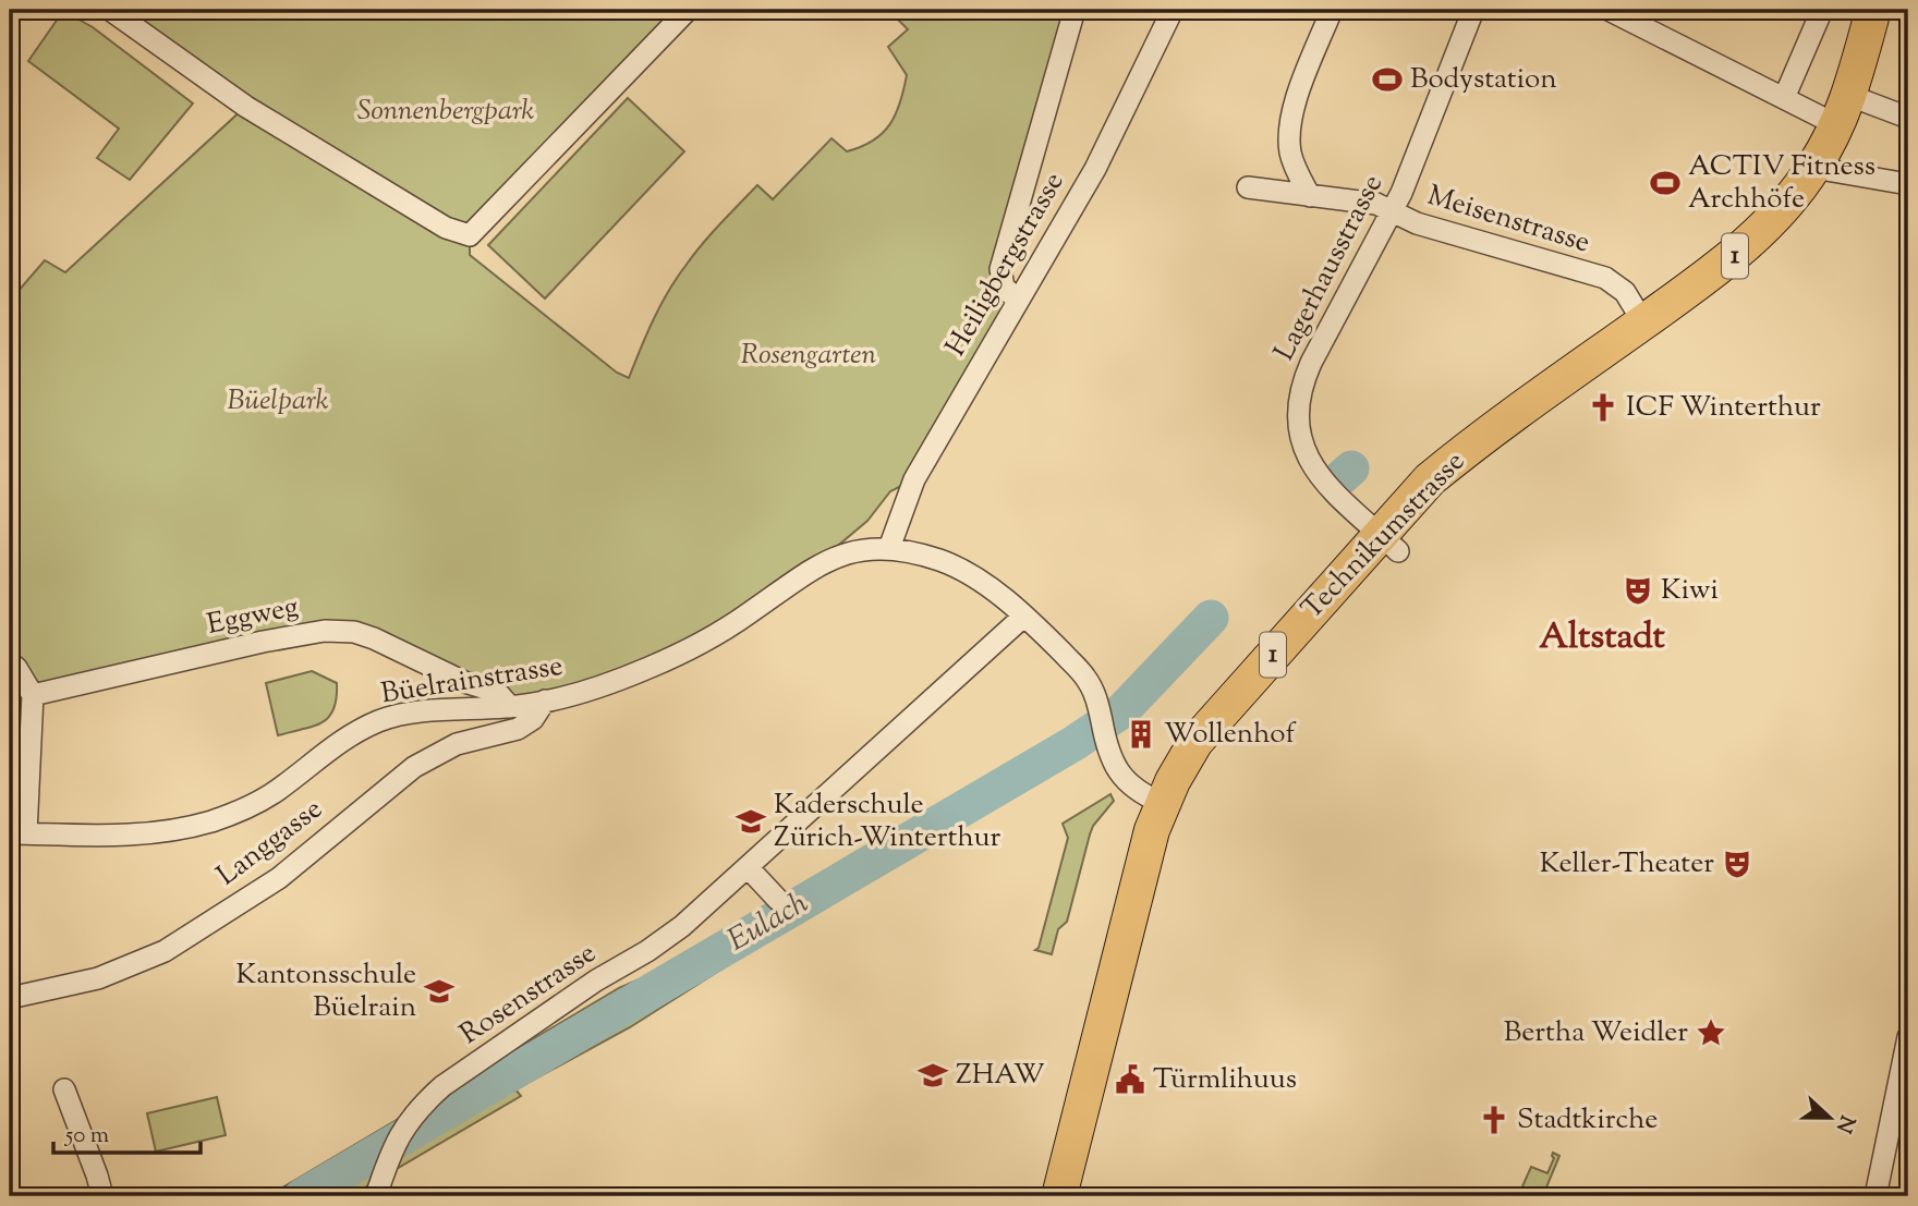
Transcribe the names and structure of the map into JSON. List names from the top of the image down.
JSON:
{
  "streets": {
    "main road": ["1", "Technikumstrasse"],
    "street": [
      "Meisenstrasse",
      "Heiligbergstrasse",
      "Lagerhausstrasse",
      "Eggweg",
      "Büelrainstrasse",
      "Langgasse",
      "Rosenstrasse"
    ]
  },
  "crossings": [
    ["Meisenstrasse", "Lagerhausstrasse"],
    ["Meisenstrasse", "Technikumstrasse"],
    ["1", "Technikumstrasse"],
    ["Heiligbergstrasse", "Büelrainstrasse"],
    ["Lagerhausstrasse", "Technikumstrasse"],
    ["Technikumstrasse", "Büelrainstrasse"],
    ["Eggweg", "Büelrainstrasse"],
    ["Büelrainstrasse", "Langgasse"],
    ["Büelrainstrasse", "Rosenstrasse"]
  ],
  "districts": ["Altstadt"],
  "water": ["Eulach"],
  "parks": ["Sonnenbergpark", "Rosengarten", "Büelpark"],
  "places": {
    "sports": ["Bodystation", "ACTIV Fitness Archhöfe"],
    "church": ["ICF Winterthur", "Stadtkirche"],
    "theatre": ["Kiwi", "Keller-Theater"],
    "building": ["Wollenhof"],
    "school or university": ["Kaderschule Zürich-Winterthur", "Kantonsschule Büelrain", "ZHAW"],
    "place": ["Bertha Weidler"],
    "public building": ["Türmlihuus"]
  },
  "scale_bar": "50 m",
  "north": "right"
}
